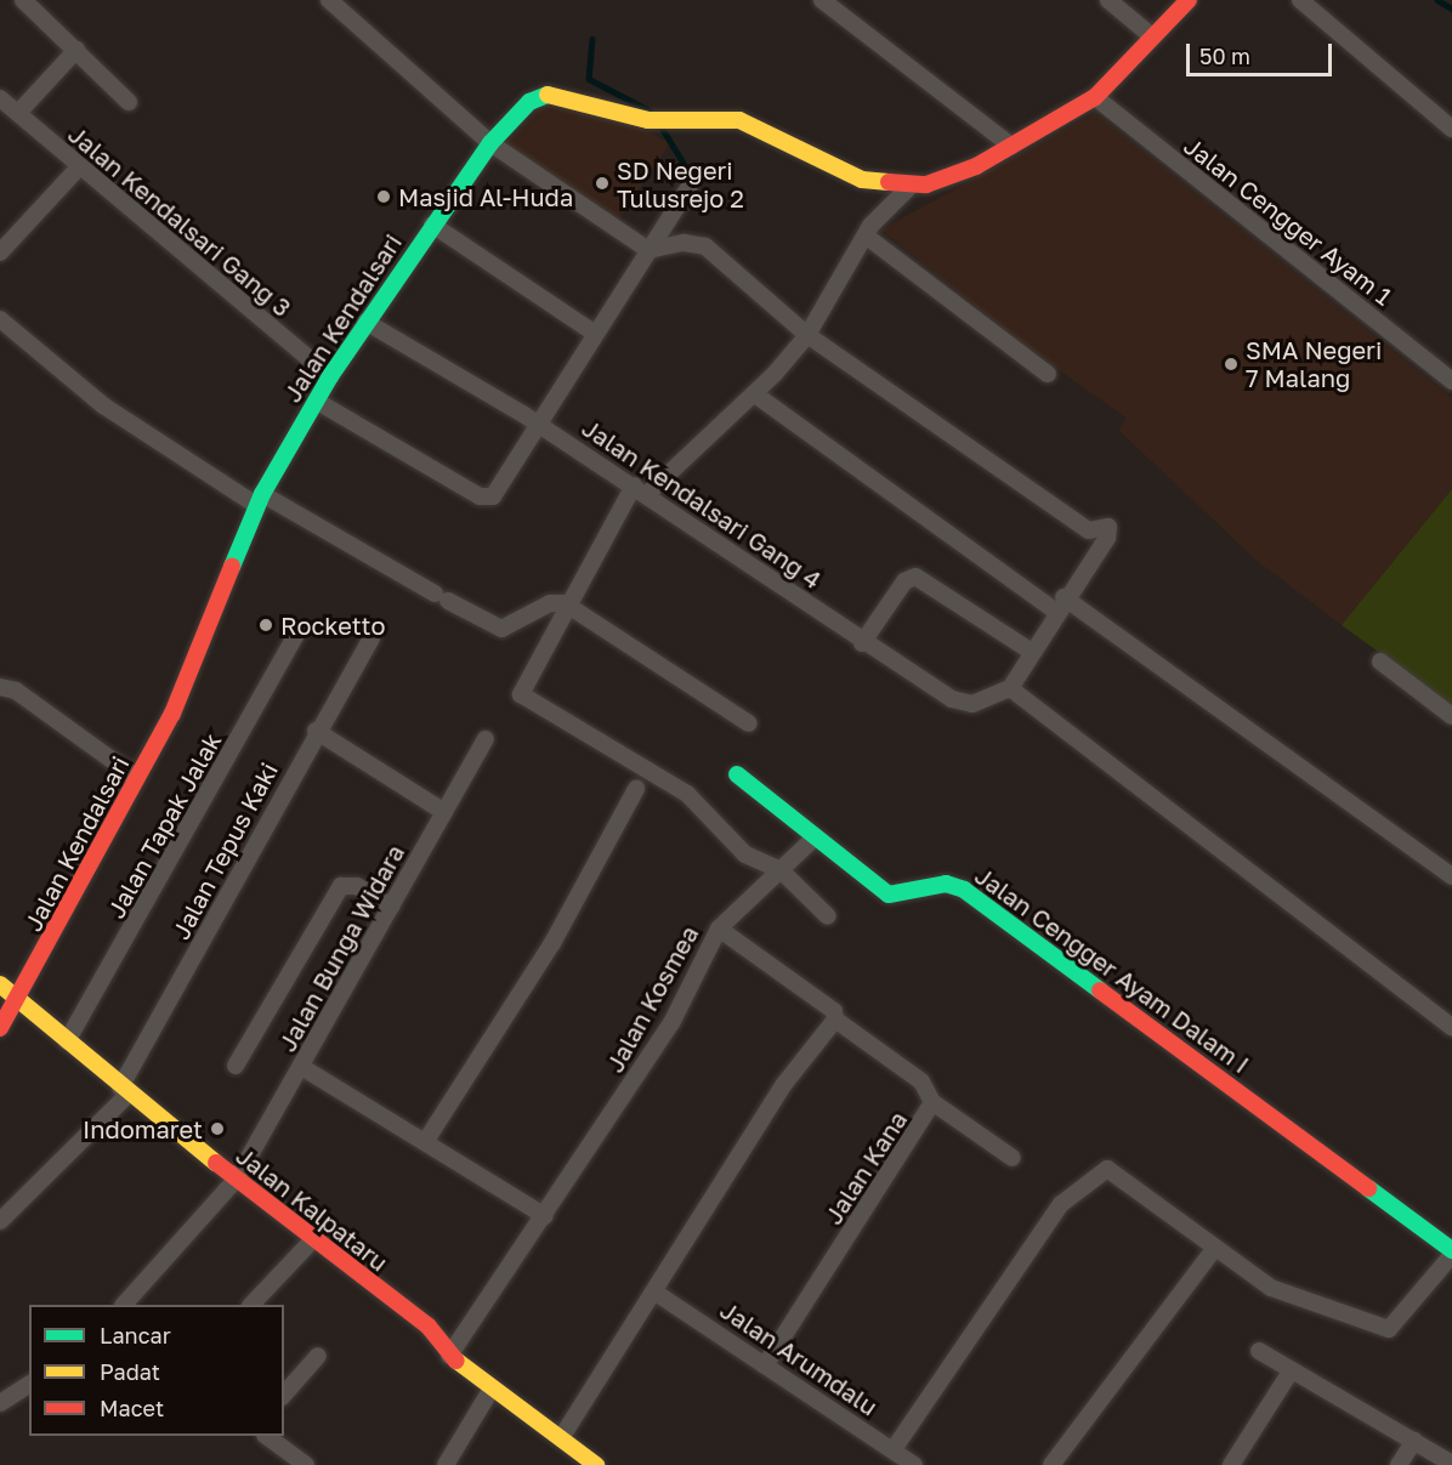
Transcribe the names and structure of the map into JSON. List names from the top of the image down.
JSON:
{
  "streets": {
    "street": [
      "Jalan Kendalsari Gang 3",
      "Jalan Cengger Ayam 1",
      "Jalan Kendalsari",
      "Jalan Kendalsari Gang 4",
      "Jalan Tapak Jalak",
      "Jalan Tepus Kaki",
      "Jalan Bunga Widara",
      "Jalan Cengger Ayam Dalam I",
      "Jalan Kosmea",
      "Jalan Kana",
      "Jalan Kalpataru",
      "Jalan Arumdalu"
    ]
  },
  "crossings": [
    ["Jalan Kendalsari Gang 3", "Jalan Kendalsari"],
    ["Jalan Cengger Ayam 1", "Jalan Kendalsari"],
    ["Jalan Kendalsari", "Jalan Kendalsari Gang 4"],
    ["Jalan Kendalsari", "Jalan Kalpataru"],
    ["Jalan Tapak Jalak", "Jalan Kalpataru"],
    ["Jalan Tepus Kaki", "Jalan Kalpataru"],
    ["Jalan Bunga Widara", "Jalan Kalpataru"],
    ["Jalan Cengger Ayam Dalam I", "Jalan Kosmea"],
    ["Jalan Kosmea", "Jalan Kana"],
    ["Jalan Kosmea", "Jalan Kalpataru"],
    ["Jalan Kana", "Jalan Arumdalu"]
  ],
  "places": [
    "SD Negeri Tulusrejo 2",
    "Masjid Al-Huda",
    "SMA Negeri 7 Malang",
    "Rocketto",
    "Indomaret"
  ],
  "legend": ["Lancar", "Padat", "Macet"],
  "scale_bar": "50 m"
}
